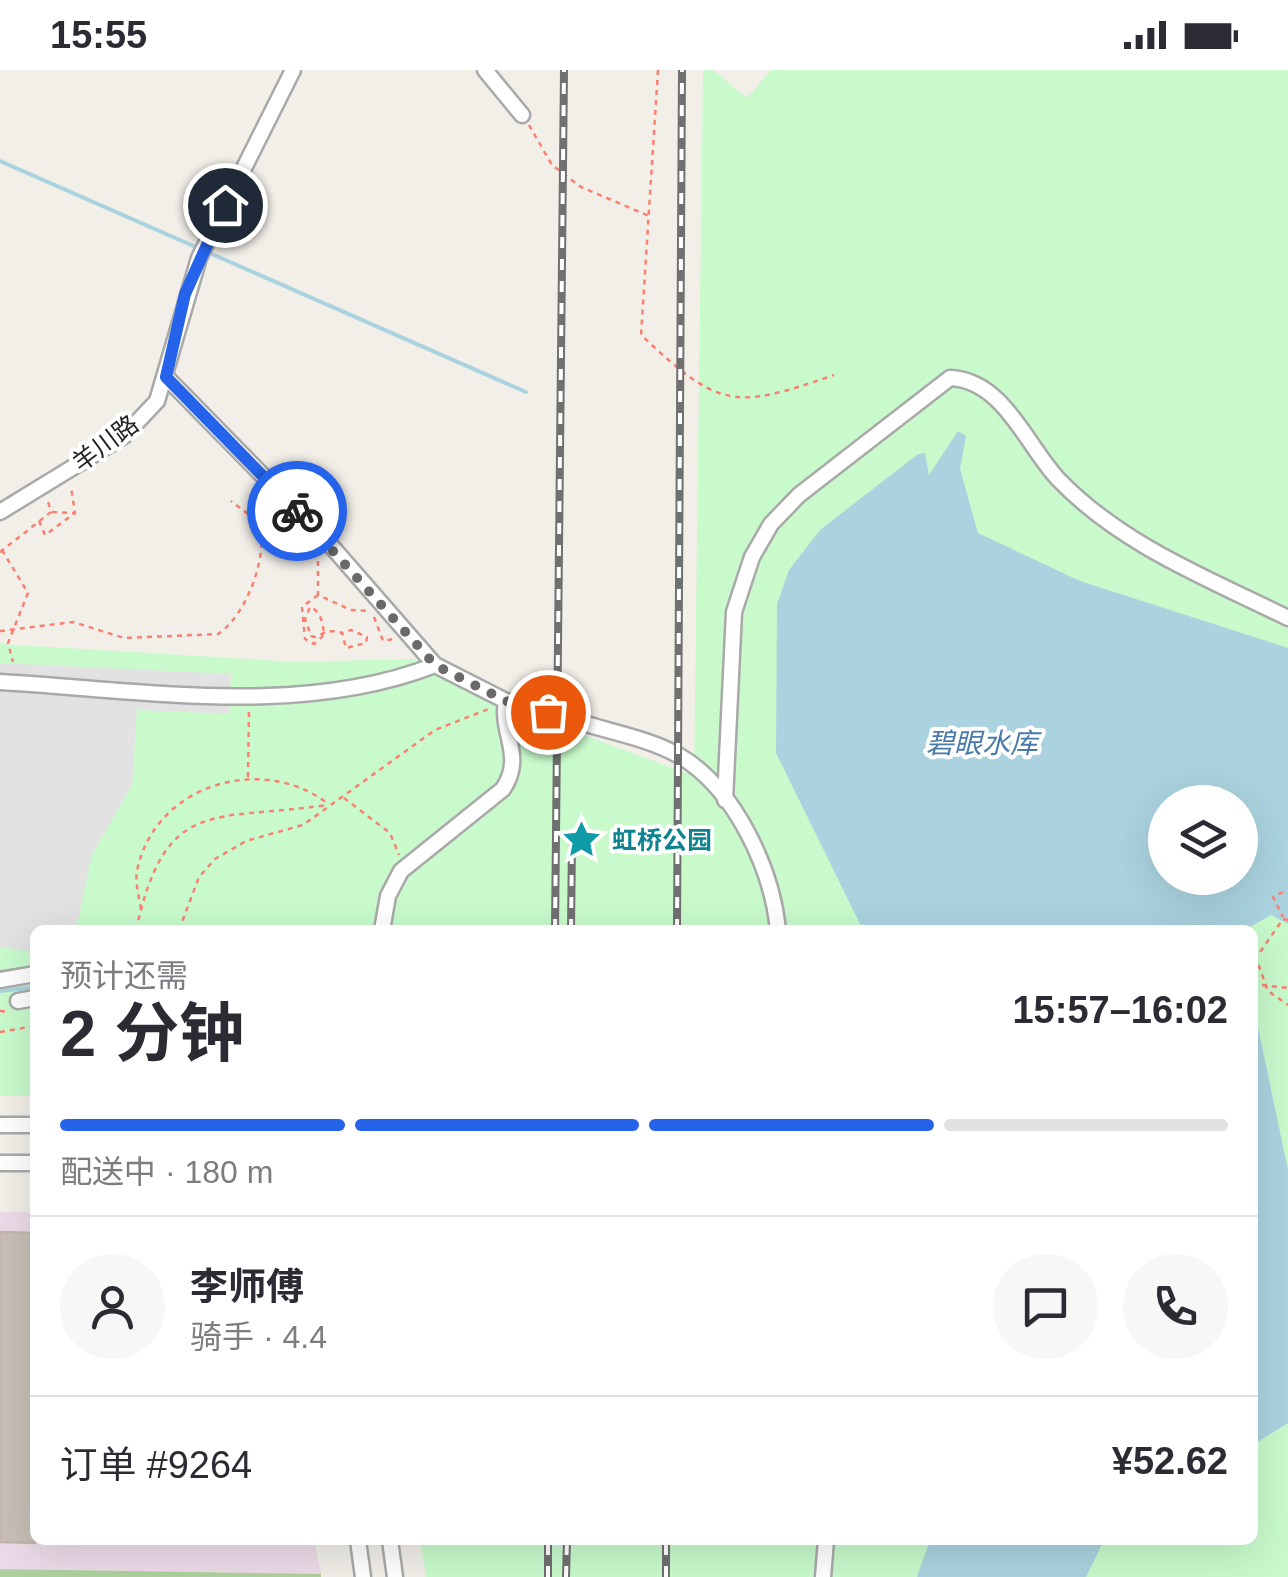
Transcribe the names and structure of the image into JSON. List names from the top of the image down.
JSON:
{
  "streets": {
    "street": ["羊川路"]
  },
  "water": ["碧眼水库"],
  "places": {
    "place": ["虹桥公园"]
  },
  "page": {
    "status": "15:55",
    "heading": ["2 分钟", "预计还需", "15:57–16:02"],
    "panel": [
      "李师傅",
      "骑手 · 4.4",
      "订单 #9264",
      "¥52.62"
    ],
    "bar": "配送中 · 180 m"
  }
}
